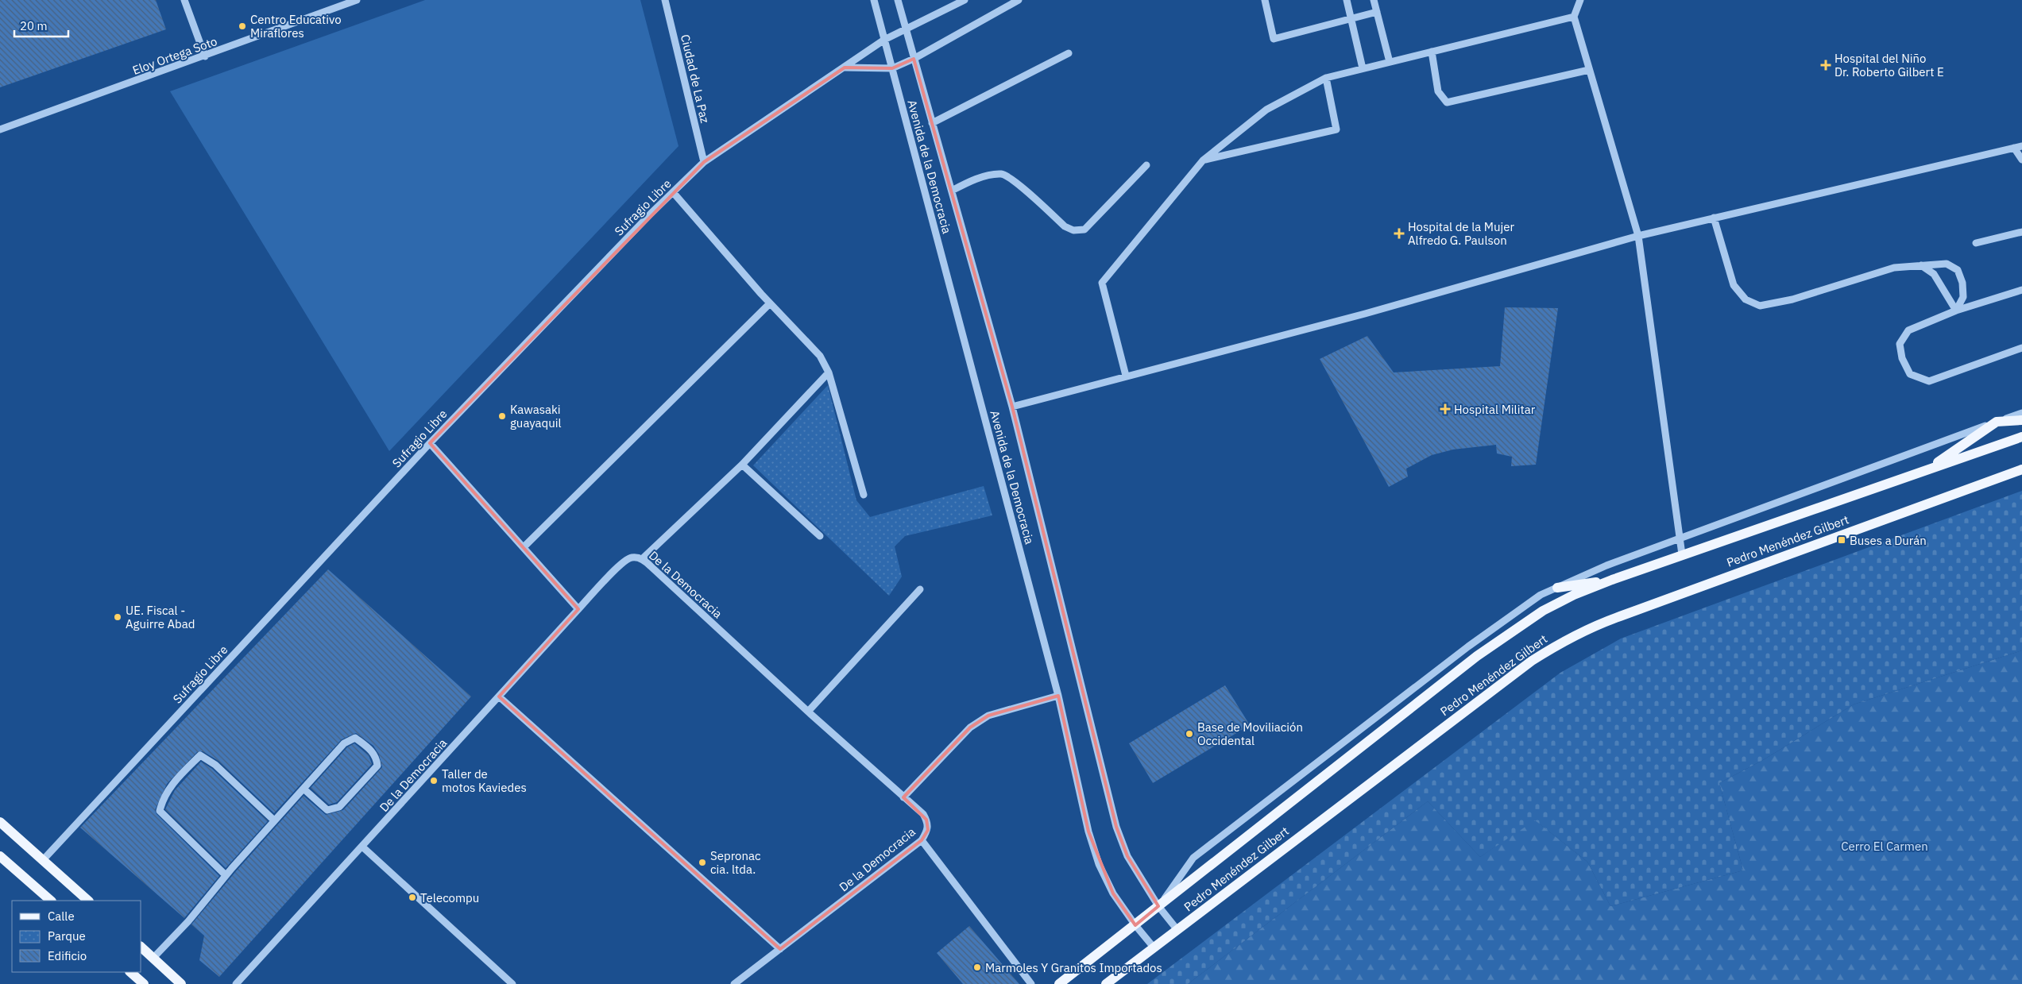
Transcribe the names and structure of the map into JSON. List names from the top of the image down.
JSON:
{
  "streets": {
    "main road": ["Pedro Menéndez Gilbert"],
    "street": [
      "Eloy Ortega Soto",
      "Ciudad de La Paz",
      "Avenida de la Democracia",
      "Sufragio Libre",
      "De la Democracia"
    ]
  },
  "crossings": [
    ["Ciudad de La Paz", "Sufragio Libre"],
    ["Avenida de la Democracia", "Sufragio Libre"],
    ["Avenida de la Democracia", "Pedro Menéndez Gilbert"]
  ],
  "parks": ["Cerro El Carmen"],
  "places": {
    "other": [
      "Centro Educativo Miraflores",
      "Kawasaki guayaquil",
      "UE. Fiscal - Aguirre Abad",
      "Base de Moviliación Occidental",
      "Taller de motos Kaviedes",
      "Sepronac cia. ltda.",
      "Telecompu",
      "Marmoles Y Granitos Importados"
    ],
    "health": ["Hospital del Niño Dr. Roberto Gilbert E", "Hospital de la Mujer Alfredo G. Paulson", "Hospital Militar"],
    "transit": ["Buses a Durán"]
  },
  "legend": ["Calle", "Parque", "Edificio"],
  "scale_bar": "20 m"
}
